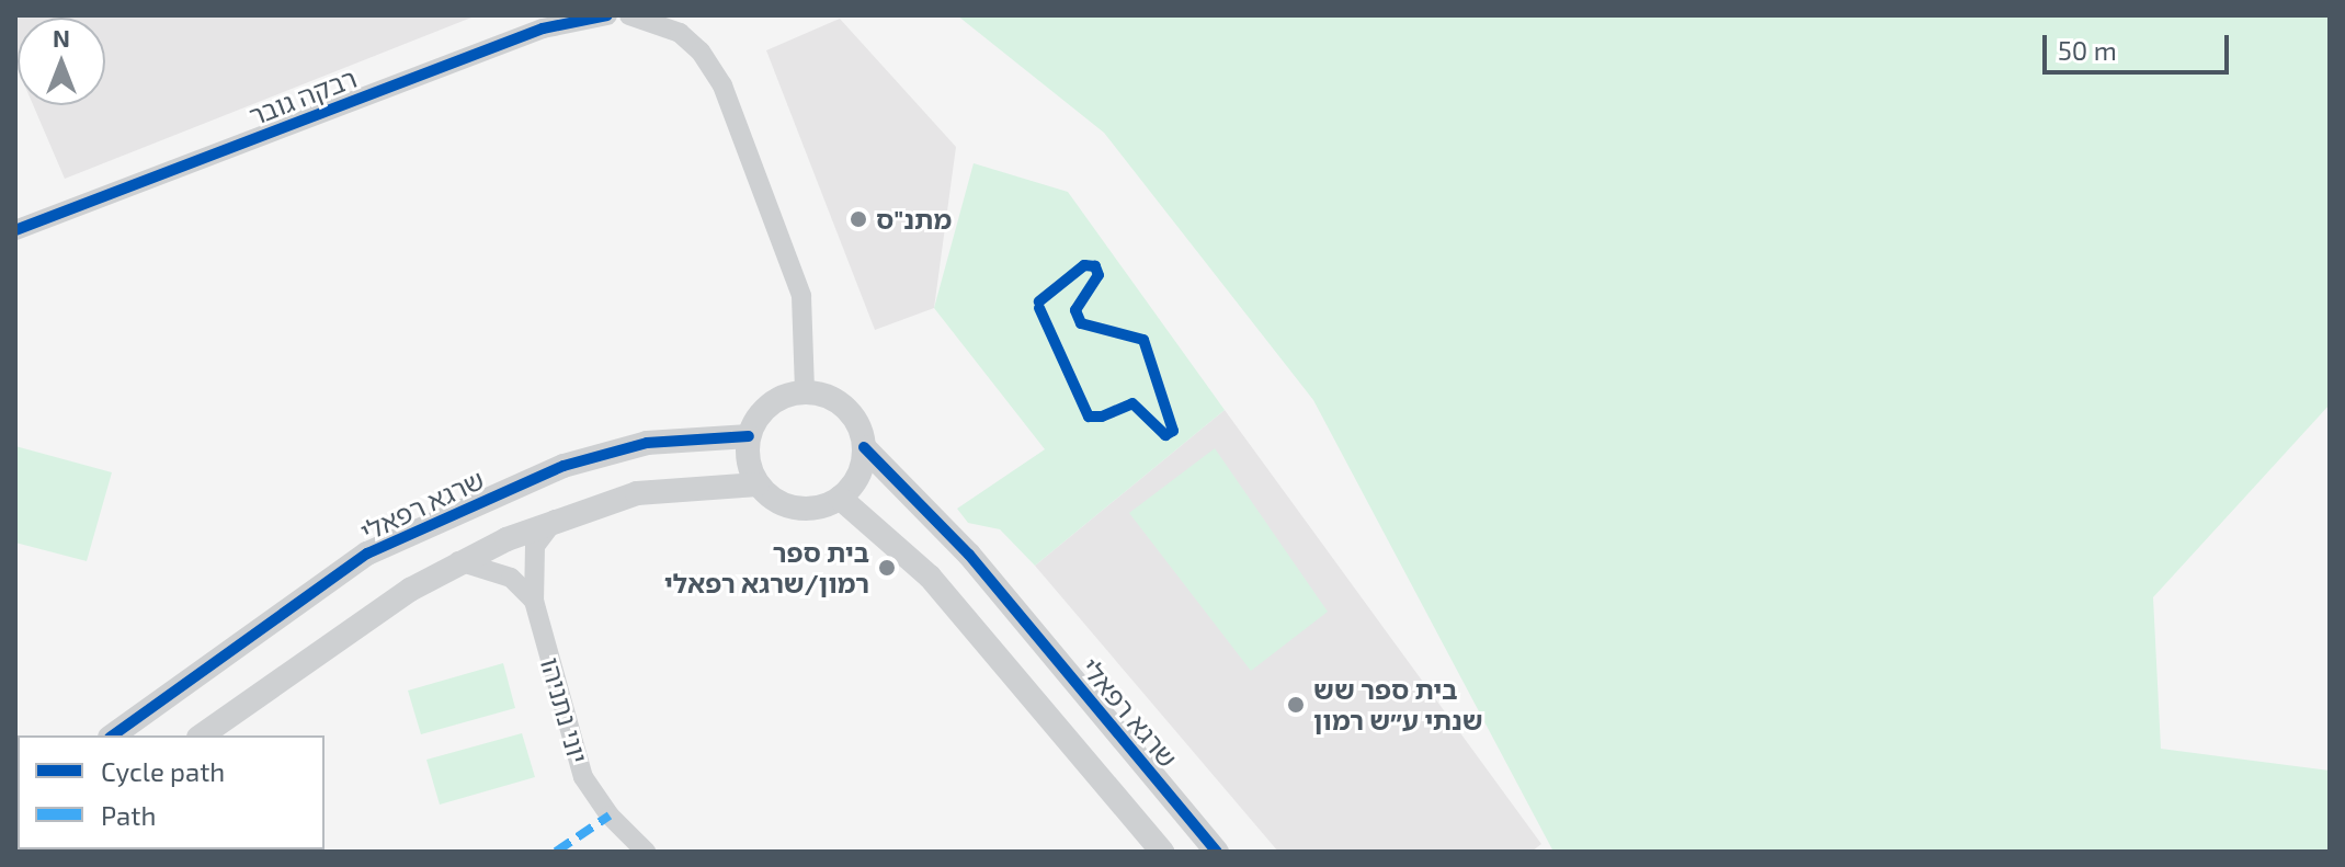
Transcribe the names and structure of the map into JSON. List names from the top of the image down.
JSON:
{
  "streets": {
    "street": ["רבקה גובר", "שרגא רפאלי", "יוני נתניהו"]
  },
  "places": ["מתנ\"ס", "בית ספר רמון/שרגא רפאלי", "בית ספר שש שנתי ע״ש רמון"],
  "legend": ["Cycle path", "Path"],
  "scale_bar": "50 m",
  "north": "top"
}
